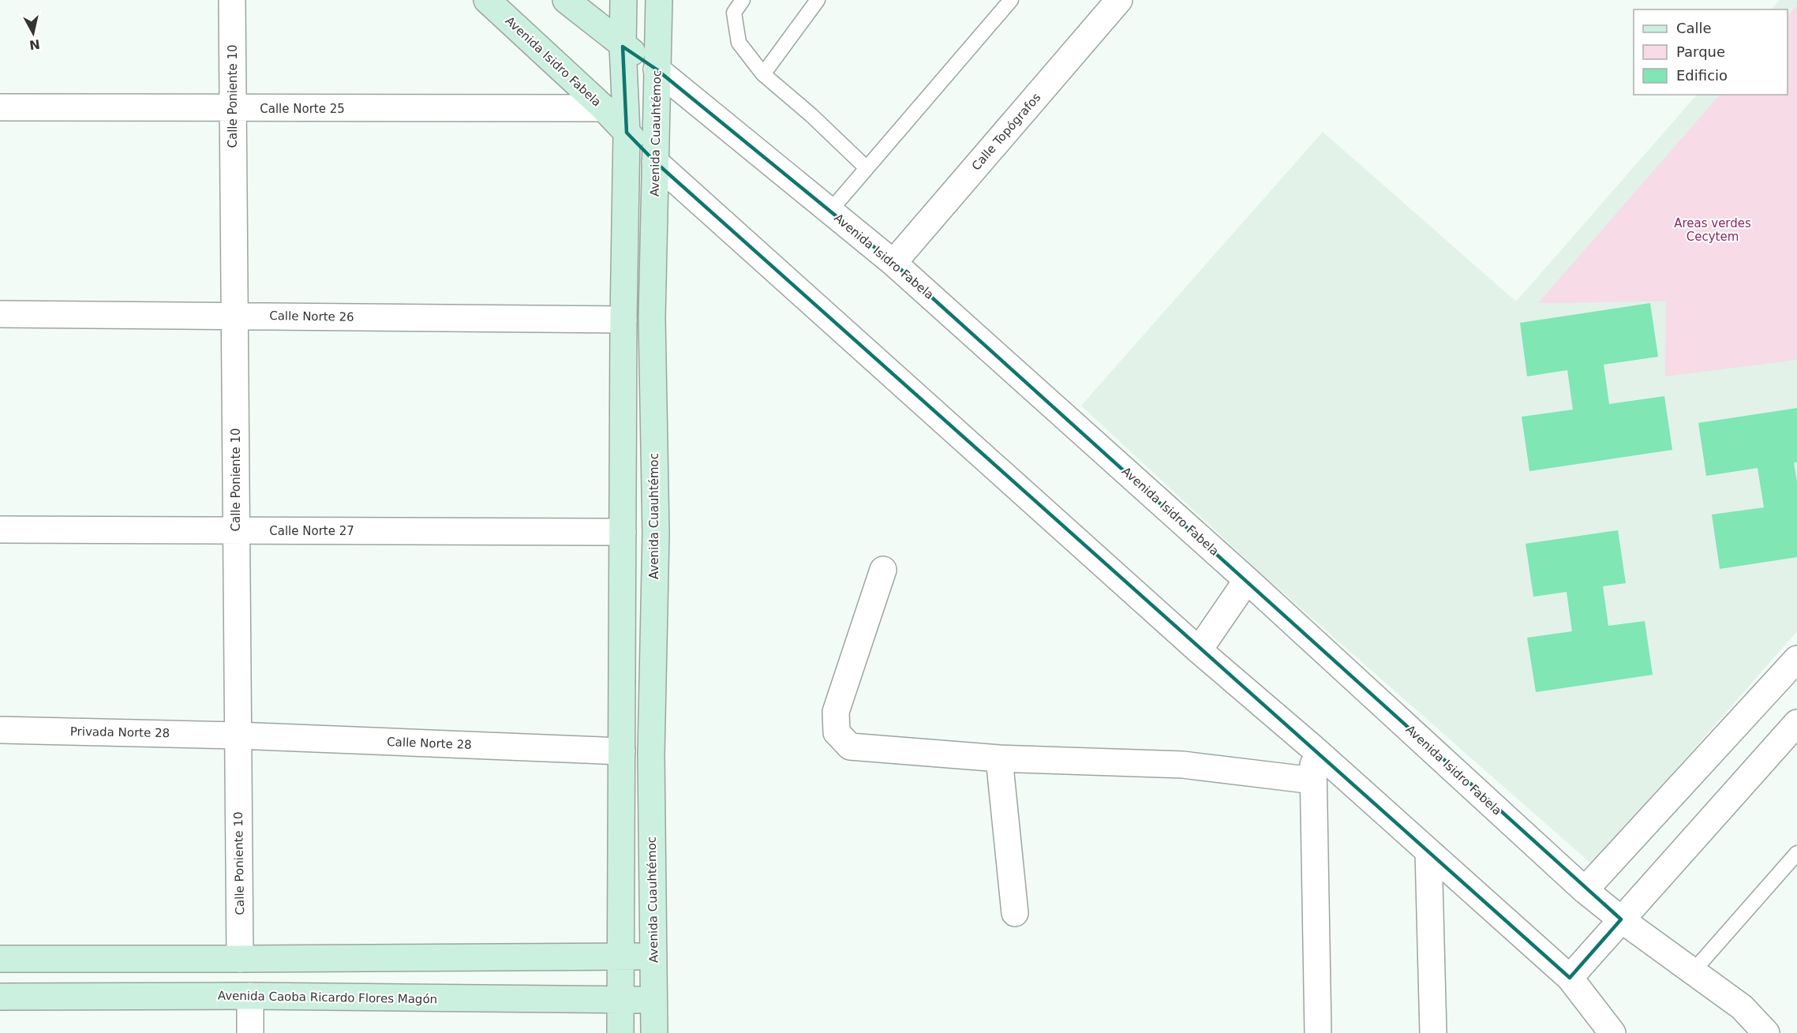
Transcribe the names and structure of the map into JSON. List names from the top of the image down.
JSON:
{
  "streets": {
    "main road": ["Avenida Isidro Fabela", "Avenida Cuauhtémoc", "Avenida Caoba Ricardo Flores Magón"],
    "street": [
      "Calle Poniente 10",
      "Calle Norte 25",
      "Calle Topógrafos",
      "Calle Norte 26",
      "Calle Norte 27",
      "Privada Norte 28",
      "Calle Norte 28"
    ]
  },
  "crossings": [
    ["Avenida Isidro Fabela", "Calle Norte 25"],
    ["Avenida Isidro Fabela", "Calle Topógrafos"],
    ["Avenida Isidro Fabela", "Avenida Cuauhtémoc"],
    ["Calle Poniente 10", "Calle Norte 25"],
    ["Calle Poniente 10", "Calle Norte 26"],
    ["Calle Poniente 10", "Calle Norte 27"],
    ["Calle Poniente 10", "Privada Norte 28"],
    ["Calle Poniente 10", "Calle Norte 28"],
    ["Avenida Cuauhtémoc", "Avenida Caoba Ricardo Flores Magón"],
    ["Privada Norte 28", "Calle Norte 28"]
  ],
  "parks": ["Areas verdes Cecytem"],
  "legend": ["Calle", "Parque", "Edificio"],
  "north": "bottom"
}
